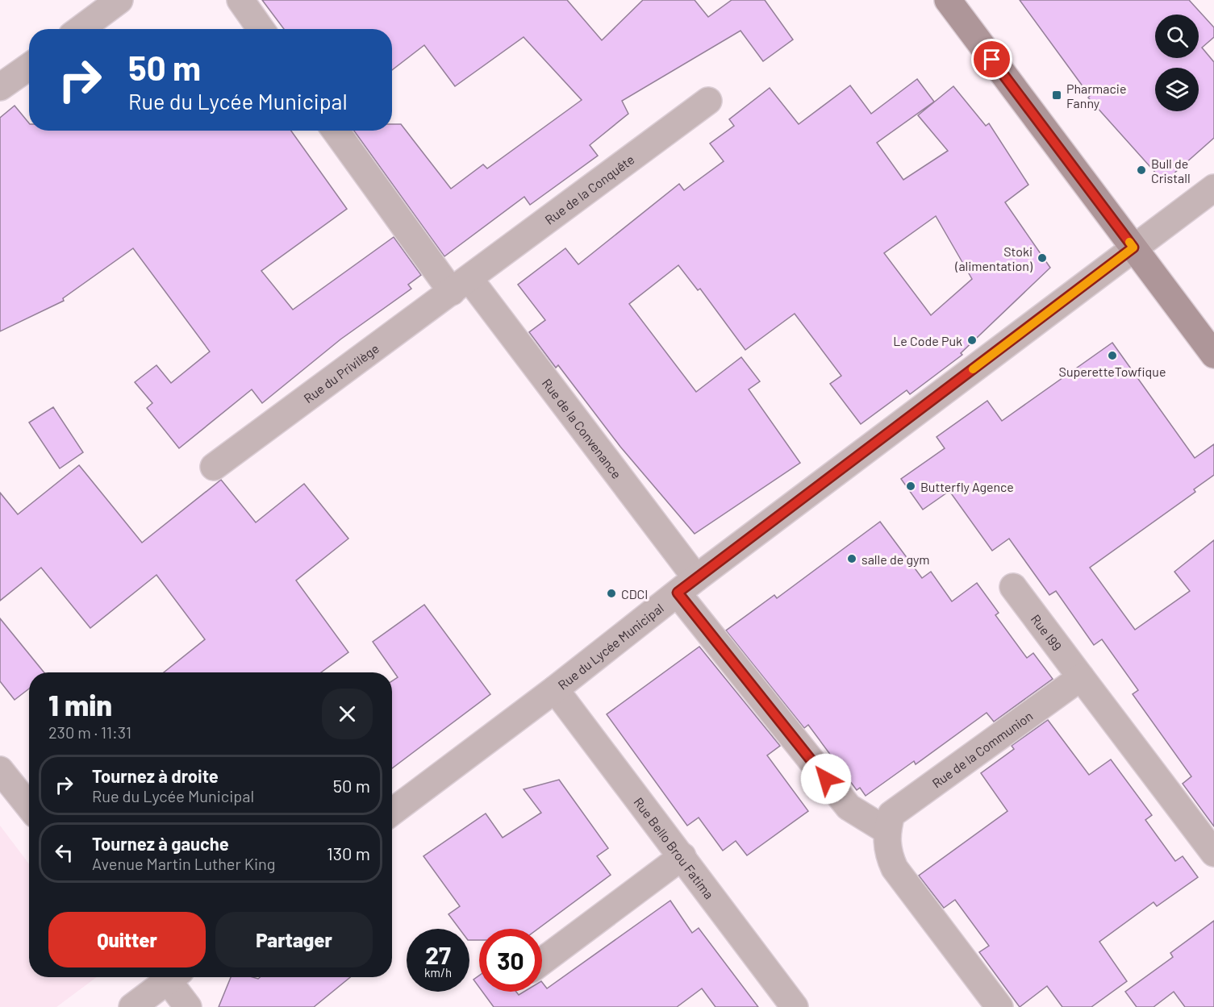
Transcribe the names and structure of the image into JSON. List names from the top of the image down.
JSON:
{
  "streets": {
    "street": [
      "Rue de la Conquête",
      "Rue du Privilège",
      "Rue de la Convenance",
      "Rue I99",
      "Rue du Lycée Municipal",
      "Rue de la Communion",
      "Rue Bello Brou Fatima"
    ]
  },
  "crossings": [
    ["Rue de la Conquête", "Rue du Privilège"],
    ["Rue de la Conquête", "Rue de la Convenance"],
    ["Rue du Privilège", "Rue de la Convenance"],
    ["Rue de la Convenance", "Rue du Lycée Municipal"],
    ["Rue de la Convenance", "Rue de la Communion"],
    ["Rue I99", "Rue de la Communion"],
    ["Rue du Lycée Municipal", "Rue Bello Brou Fatima"]
  ],
  "places": {
    "transit": ["Pharmacie Fanny"],
    "other": [
      "Bull de Cristall",
      "Stoki (alimentation)",
      "Le Code Puk",
      "SuperetteTowfique",
      "Butterfly Agence",
      "salle de gym",
      "CDCI"
    ]
  },
  "page": {
    "turn": ["50 m", "Rue du Lycée Municipal"],
    "heading": ["1 min", "230 m · 11:31"],
    "list": [
      {
        "name": "Tournez à droite",
        "note": "Rue du Lycée Municipal",
        "value": "50 m"
      },
      {
        "name": "Tournez à gauche",
        "note": "Avenue Martin Luther King",
        "value": "130 m"
      }
    ],
    "buttons": ["Quitter", "Partager"],
    "speed": "27 km/h",
    "limit": "30"
  }
}
